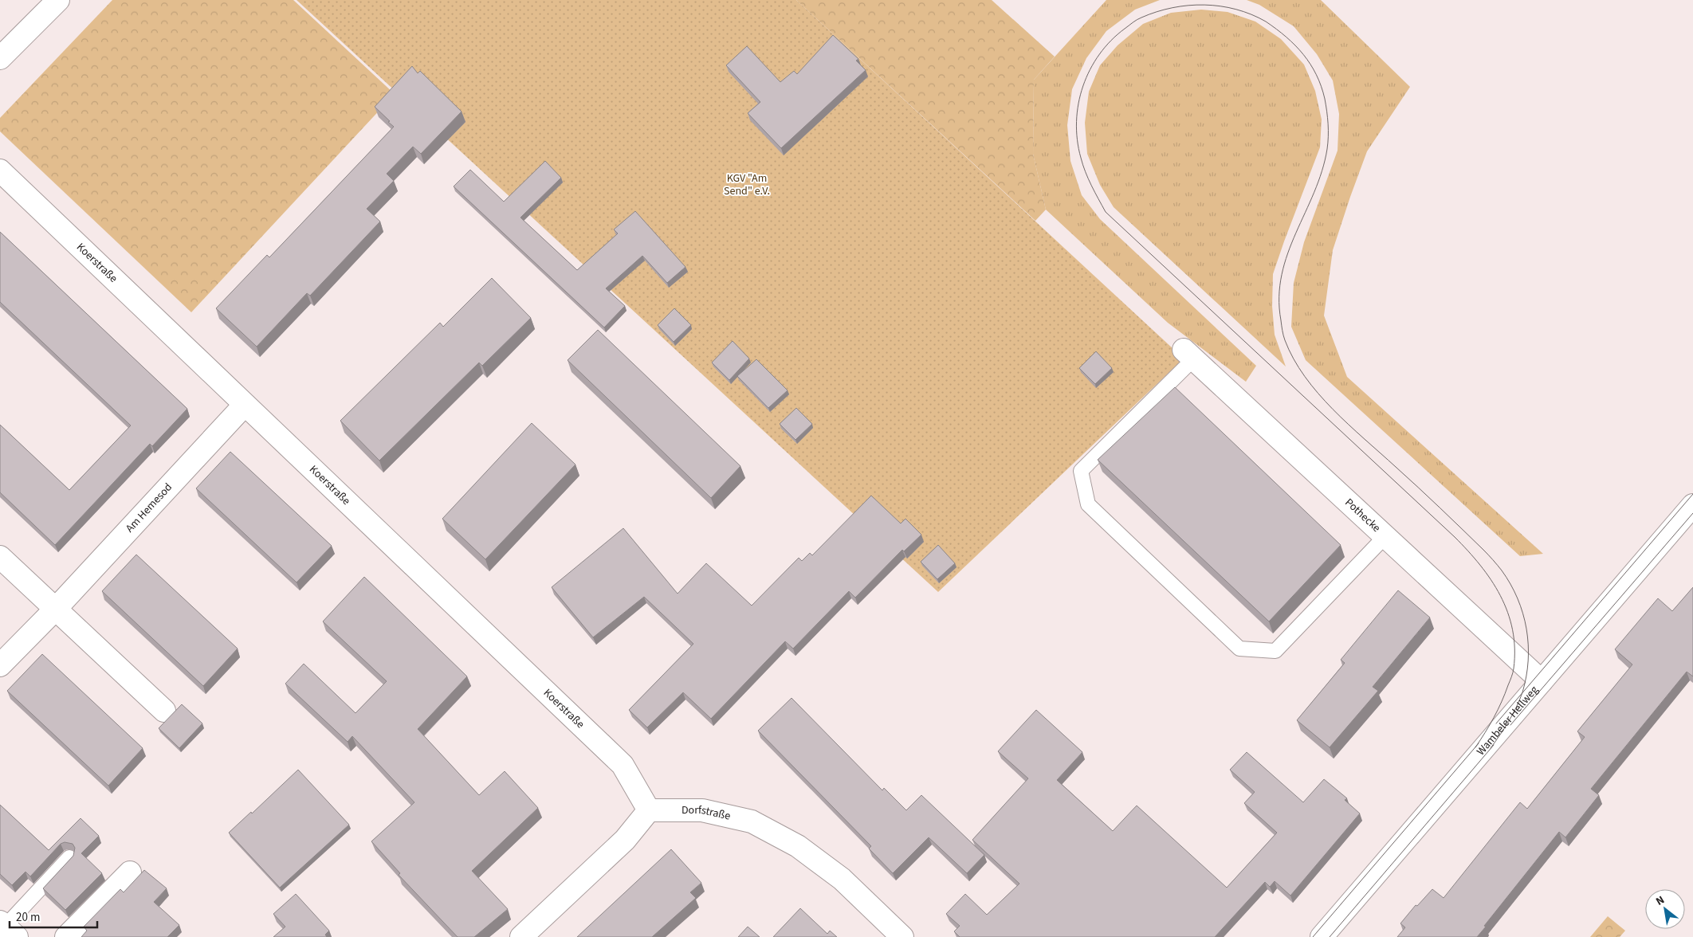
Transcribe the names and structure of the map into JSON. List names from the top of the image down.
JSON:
{
  "streets": {
    "street": [
      "Koerstraße",
      "Am Hemesod",
      "Pothecke",
      "Wambeler Hellweg",
      "Dorfstraße"
    ]
  },
  "crossings": [
    ["Koerstraße", "Am Hemesod"],
    ["Koerstraße", "Dorfstraße"],
    ["Pothecke", "Wambeler Hellweg"]
  ],
  "parks": ["KGV \"Am Send\" e.V."],
  "scale_bar": "20 m",
  "north": "top left"
}
